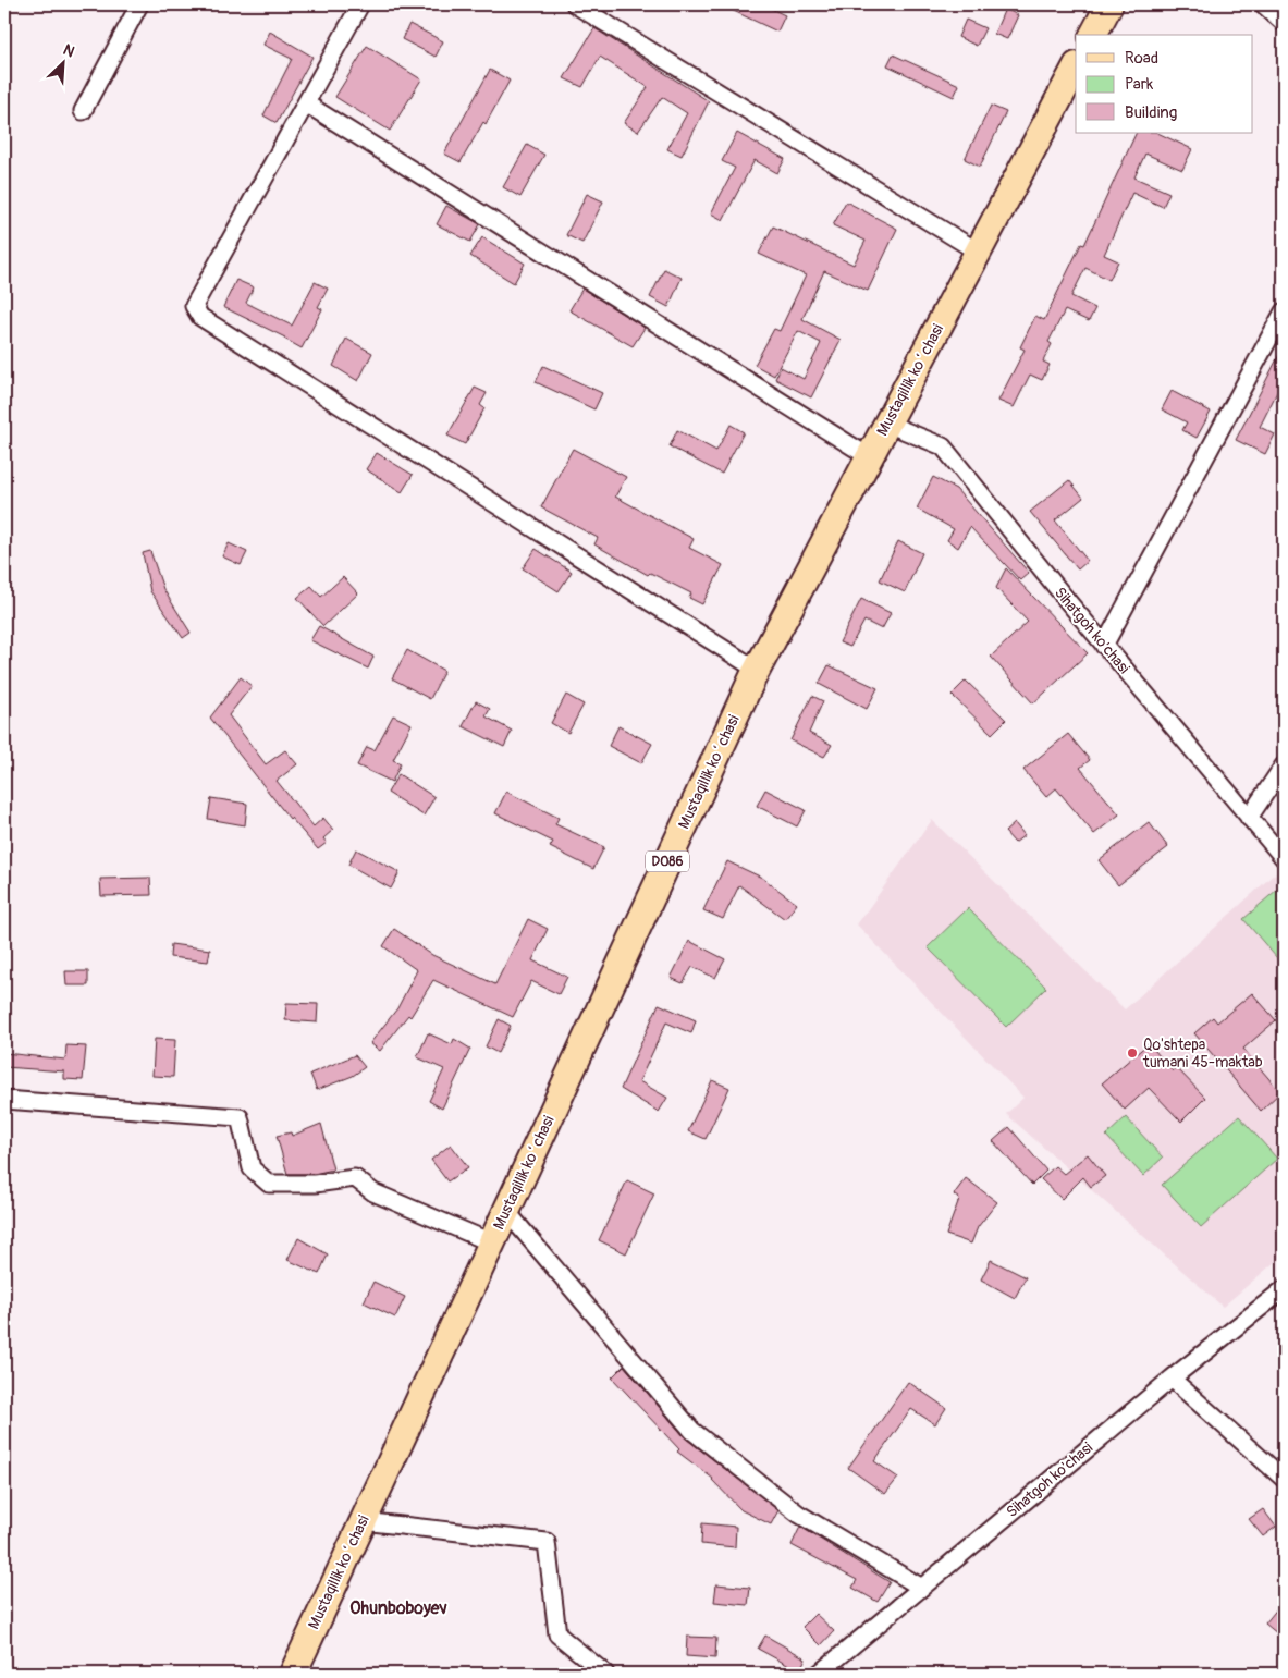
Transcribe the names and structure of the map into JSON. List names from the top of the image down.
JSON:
{
  "streets": {
    "main road": ["Mustaqillik koʻchasi", "D086"],
    "street": ["Sihatgoh ko'chasi"]
  },
  "crossings": [
    ["Mustaqillik koʻchasi", "Sihatgoh ko'chasi"]
  ],
  "districts": ["Ohunboboyev"],
  "places": ["Qo'shtepa tumani 45-maktab"],
  "legend": ["Road", "Park", "Building"],
  "north": "top right"
}
